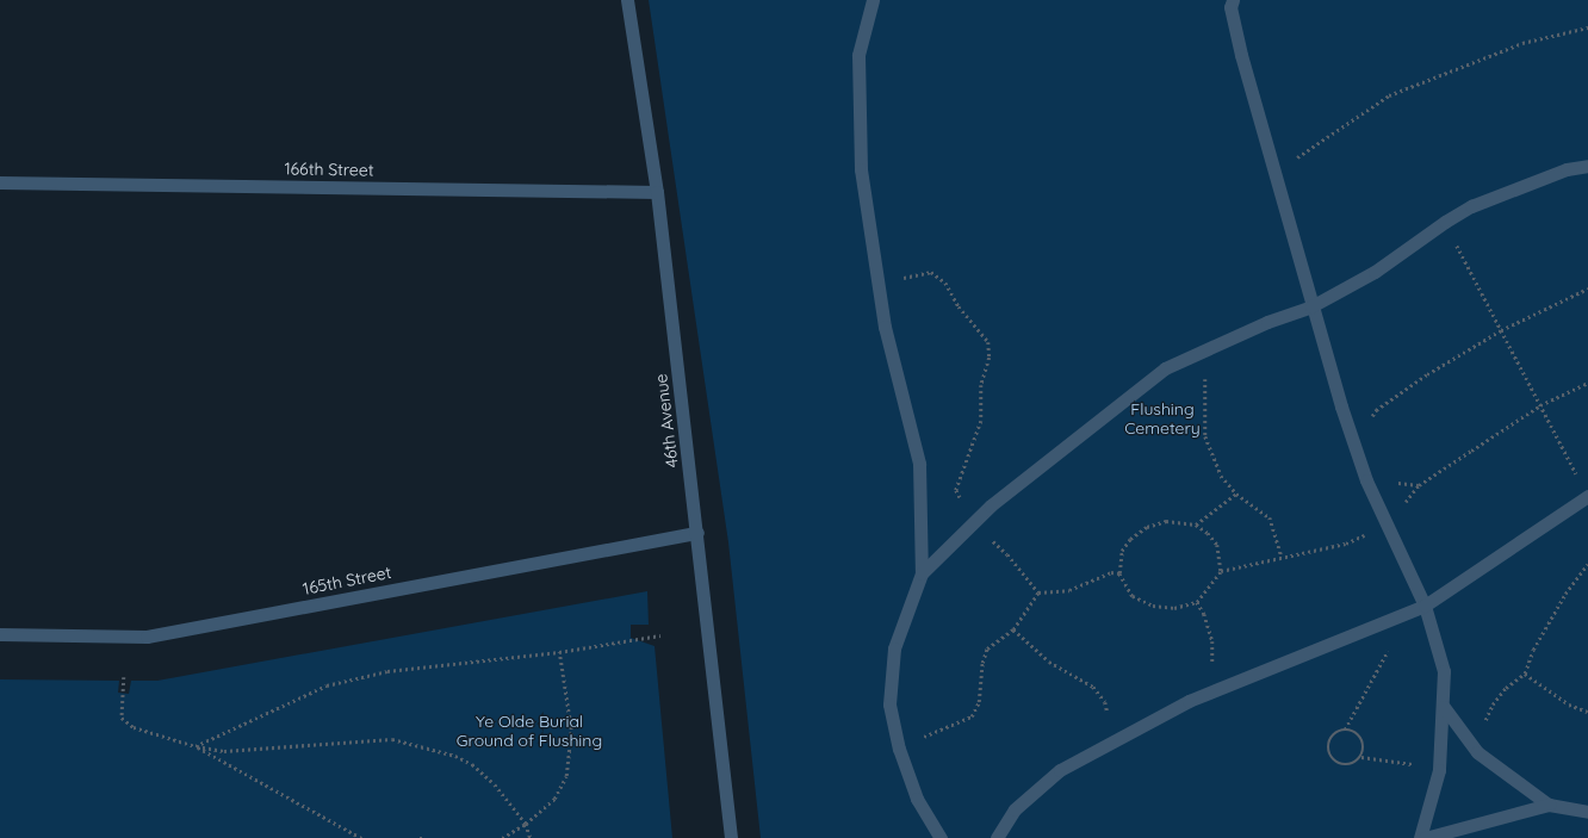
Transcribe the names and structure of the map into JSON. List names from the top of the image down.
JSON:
{
  "streets": {
    "street": ["166th Street", "46th Avenue", "165th Street"]
  },
  "crossings": [
    ["166th Street", "46th Avenue"],
    ["46th Avenue", "165th Street"]
  ],
  "parks": ["Flushing Cemetery", "Ye Olde Burial Ground of Flushing"]
}
